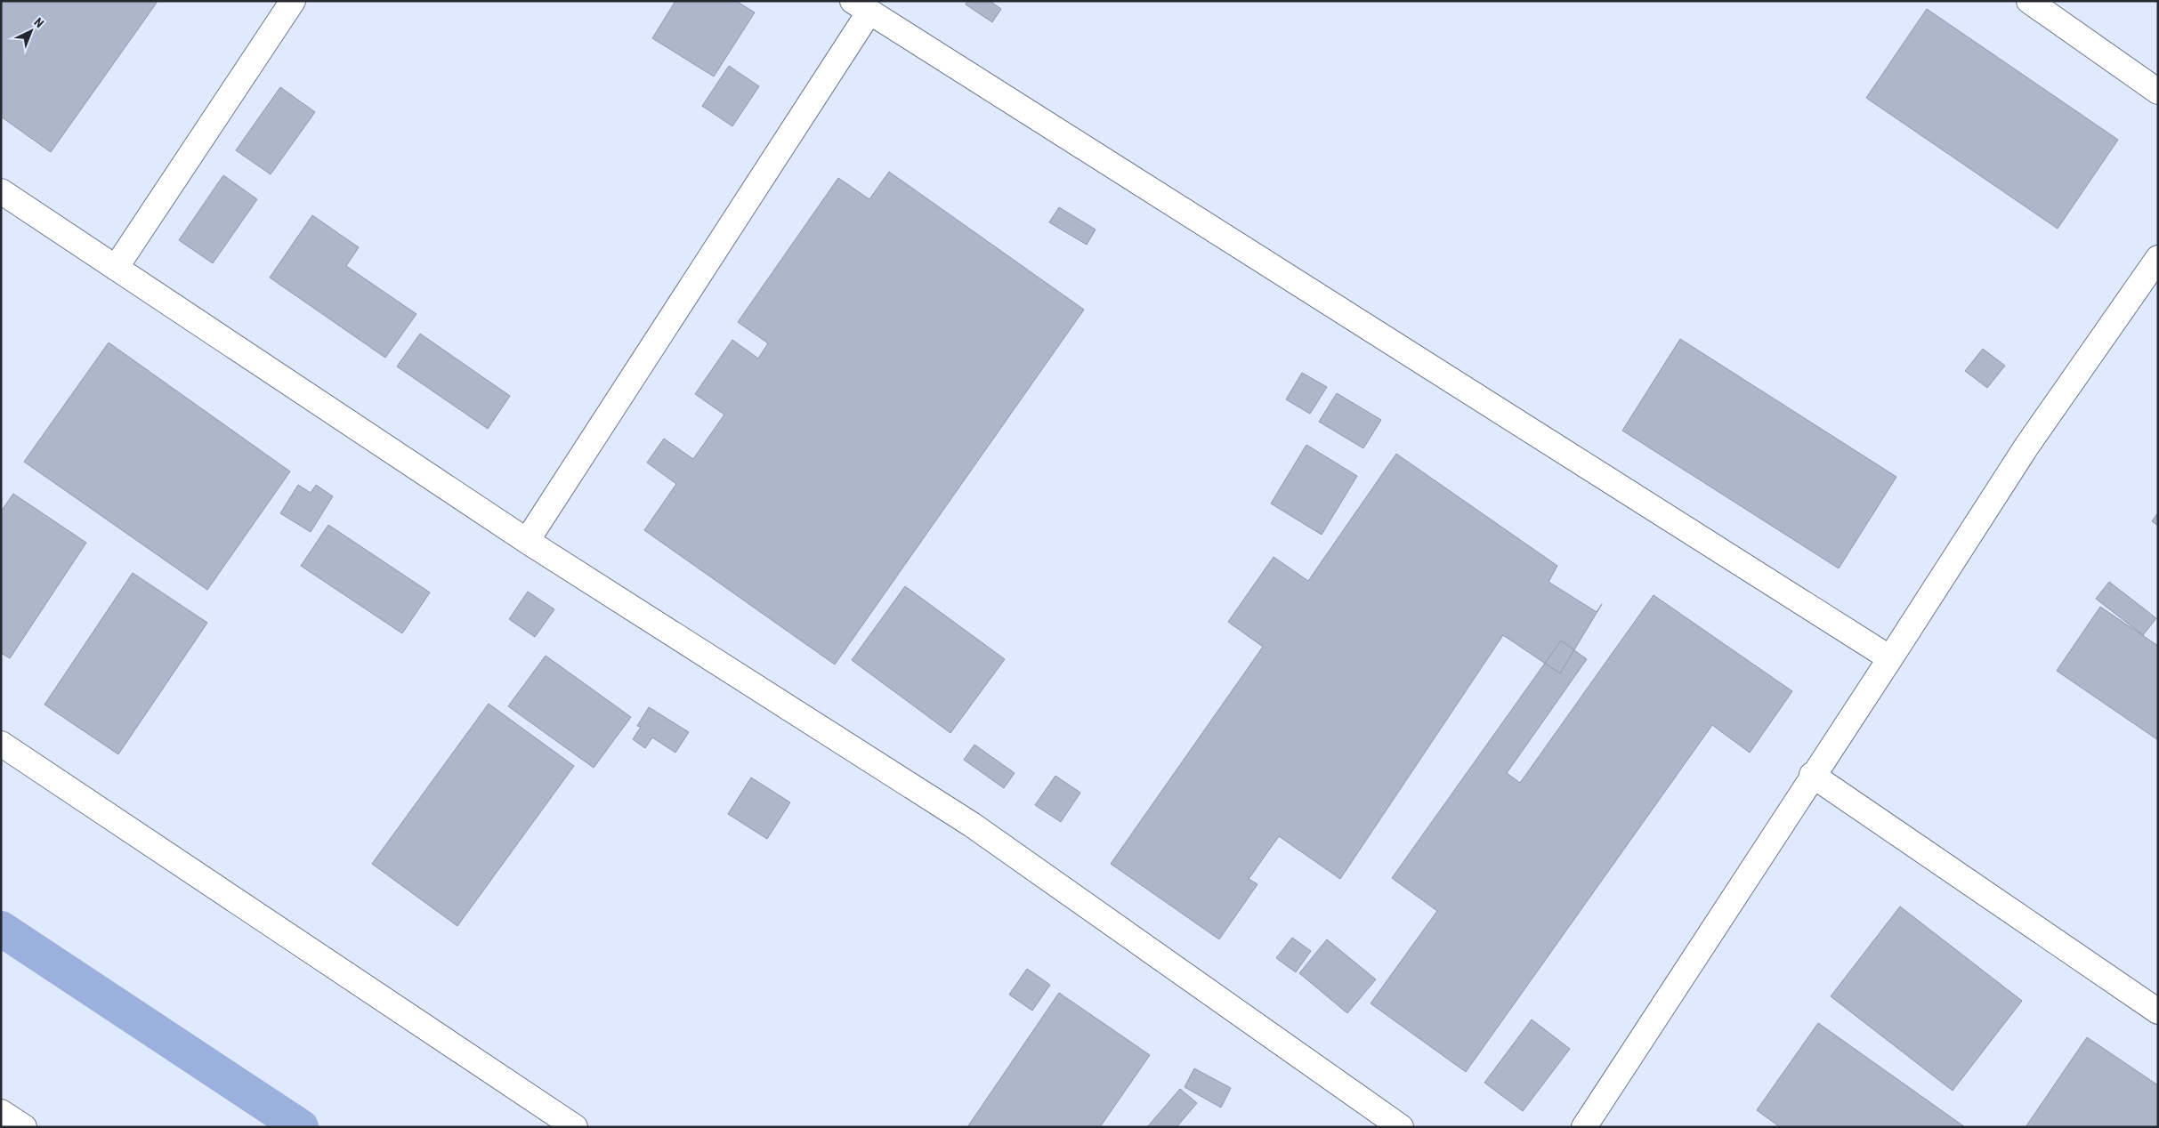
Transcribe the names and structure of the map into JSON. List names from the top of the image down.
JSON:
{
  "north": "top right"
}
